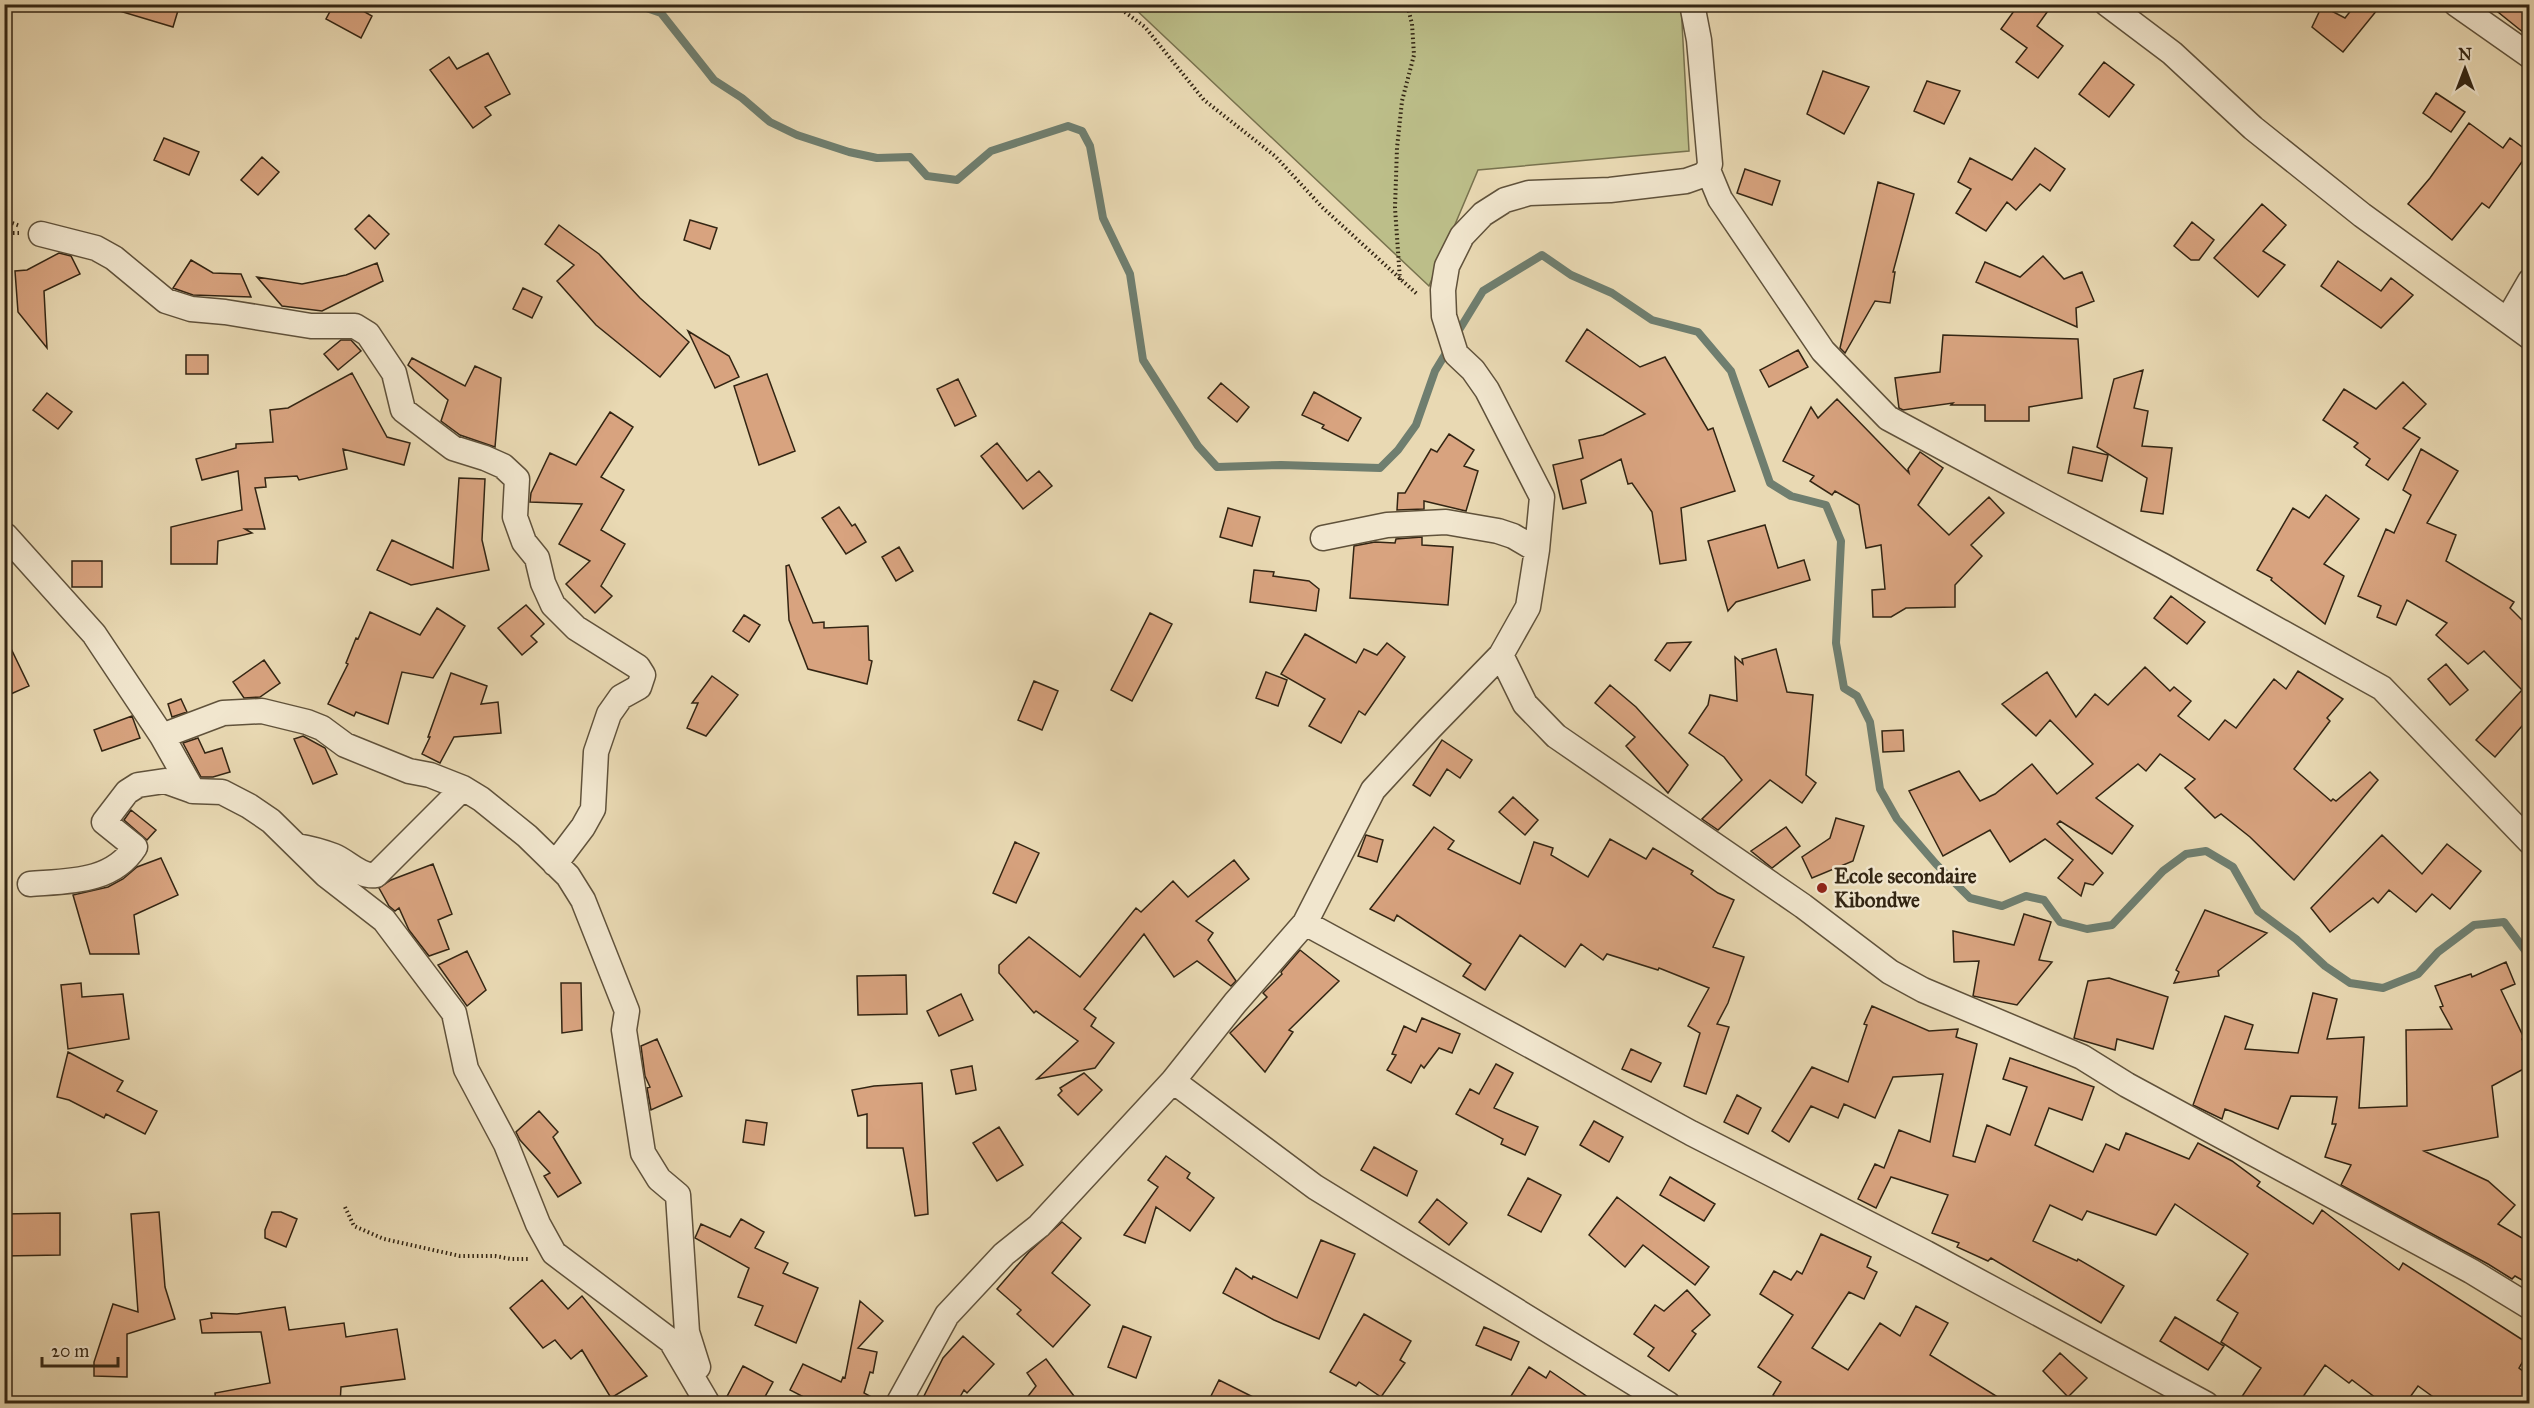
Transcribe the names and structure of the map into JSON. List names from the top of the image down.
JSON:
{
  "places": ["Ecole secondaire Kibondwe"],
  "scale_bar": "20 m",
  "north": "top"
}
